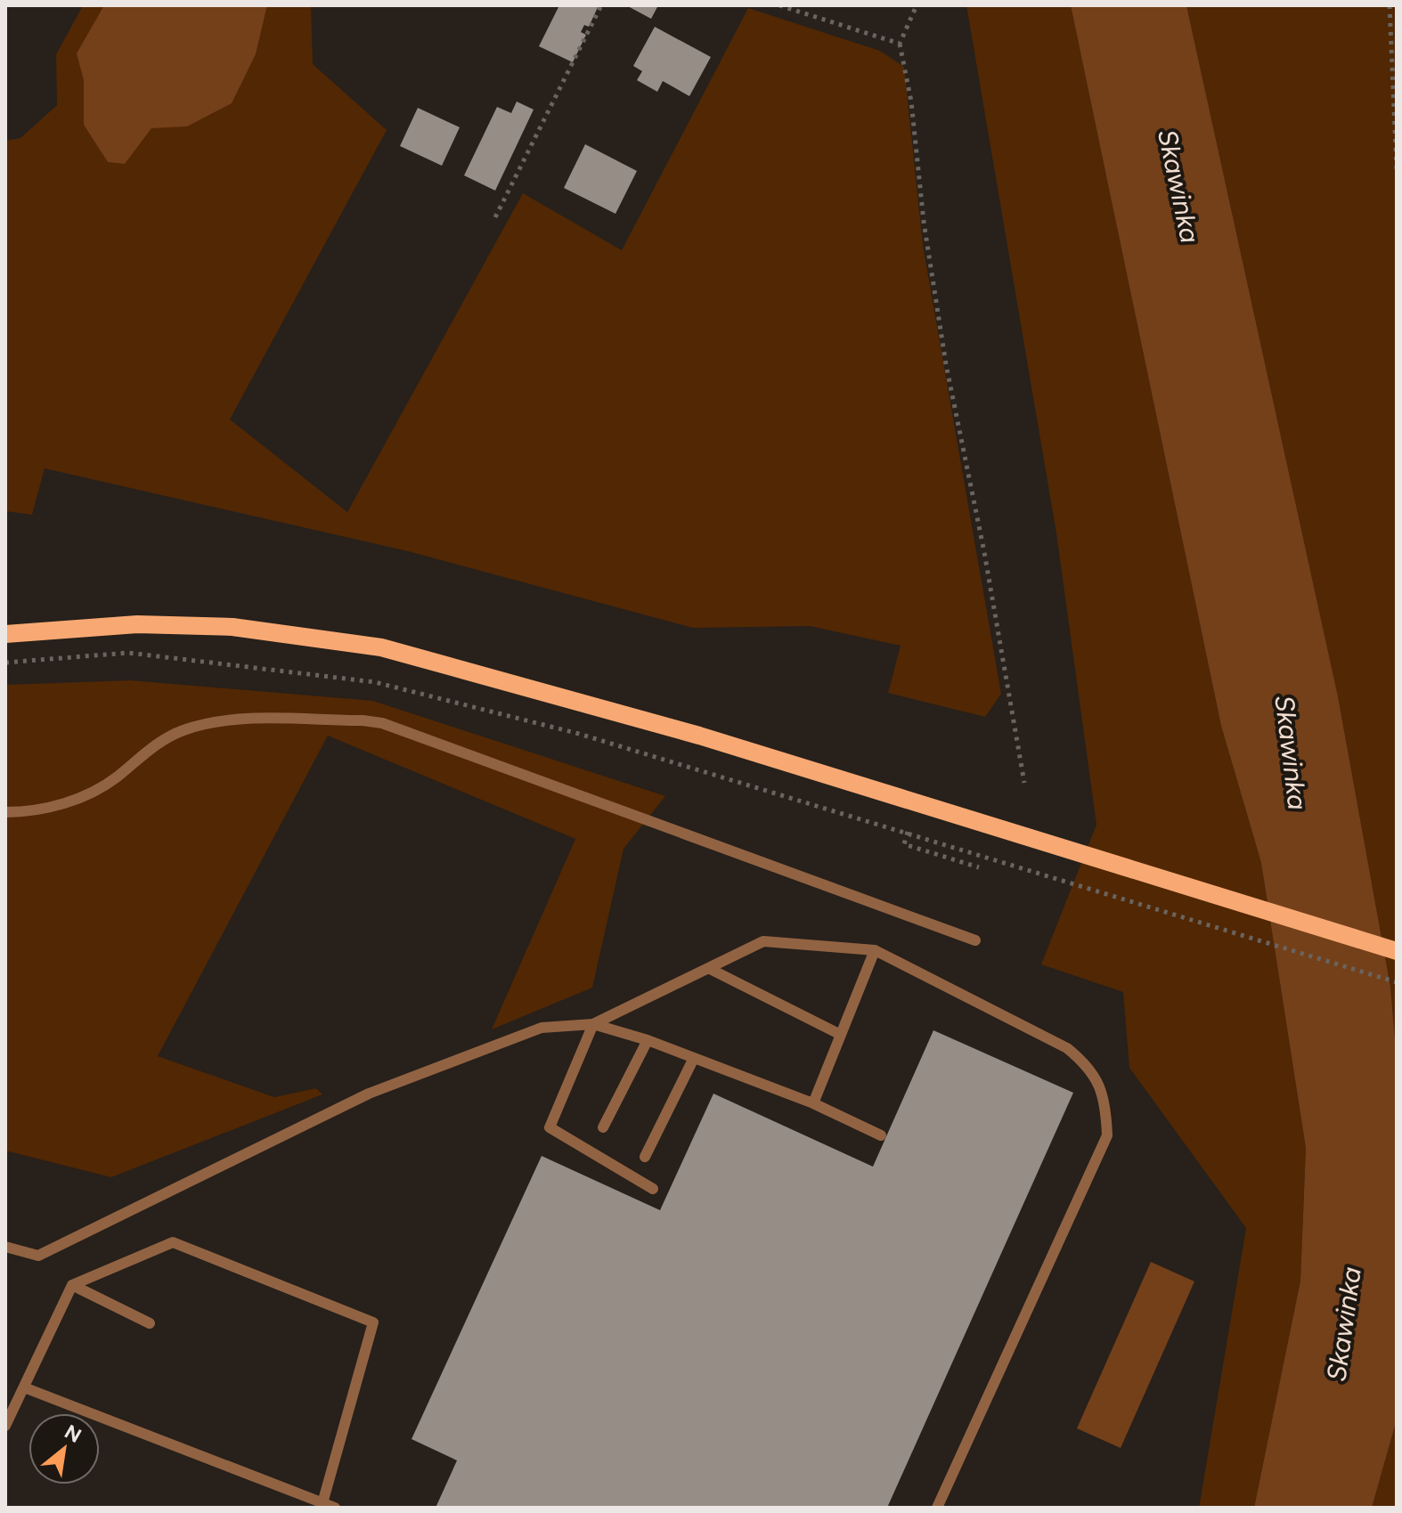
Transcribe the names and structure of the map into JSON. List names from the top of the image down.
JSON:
{
  "water": ["Skawinka"],
  "north": "top right"
}
